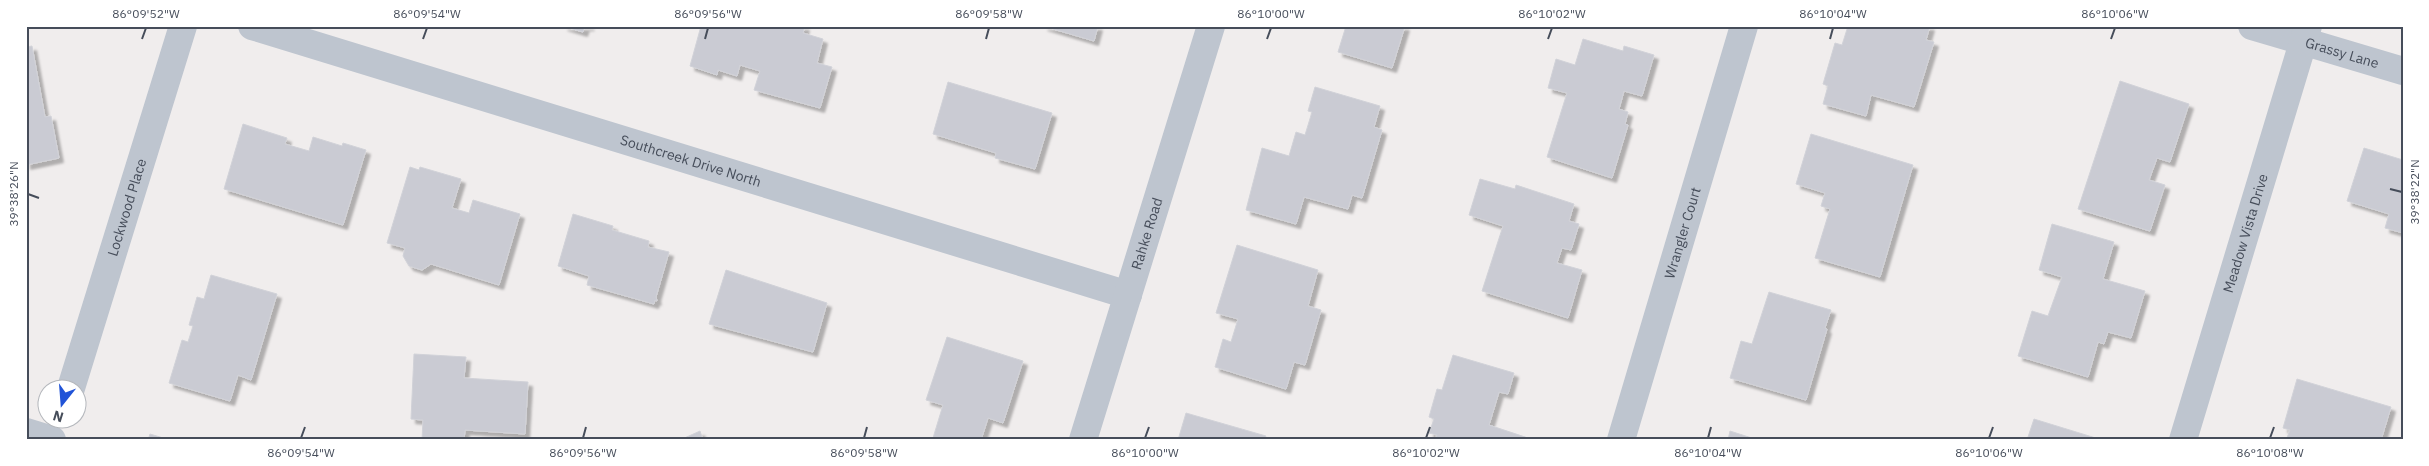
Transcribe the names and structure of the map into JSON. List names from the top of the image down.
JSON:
{
  "streets": {
    "street": [
      "Grassy Lane",
      "Southcreek Drive North",
      "Lockwood Place",
      "Rahke Road",
      "Wrangler Court",
      "Meadow Vista Drive"
    ]
  },
  "crossings": [
    ["Grassy Lane", "Meadow Vista Drive"],
    ["Southcreek Drive North", "Rahke Road"]
  ],
  "north": "bottom",
  "coordinates": [
    "86°09'52\"W",
    "86°09'54\"W",
    "86°09'56\"W",
    "86°09'58\"W",
    "86°10'00\"W",
    "86°10'02\"W",
    "86°10'04\"W",
    "86°10'06\"W",
    "39°38'22\"N",
    "39°38'26\"N",
    "86°10'08\"W"
  ]
}
